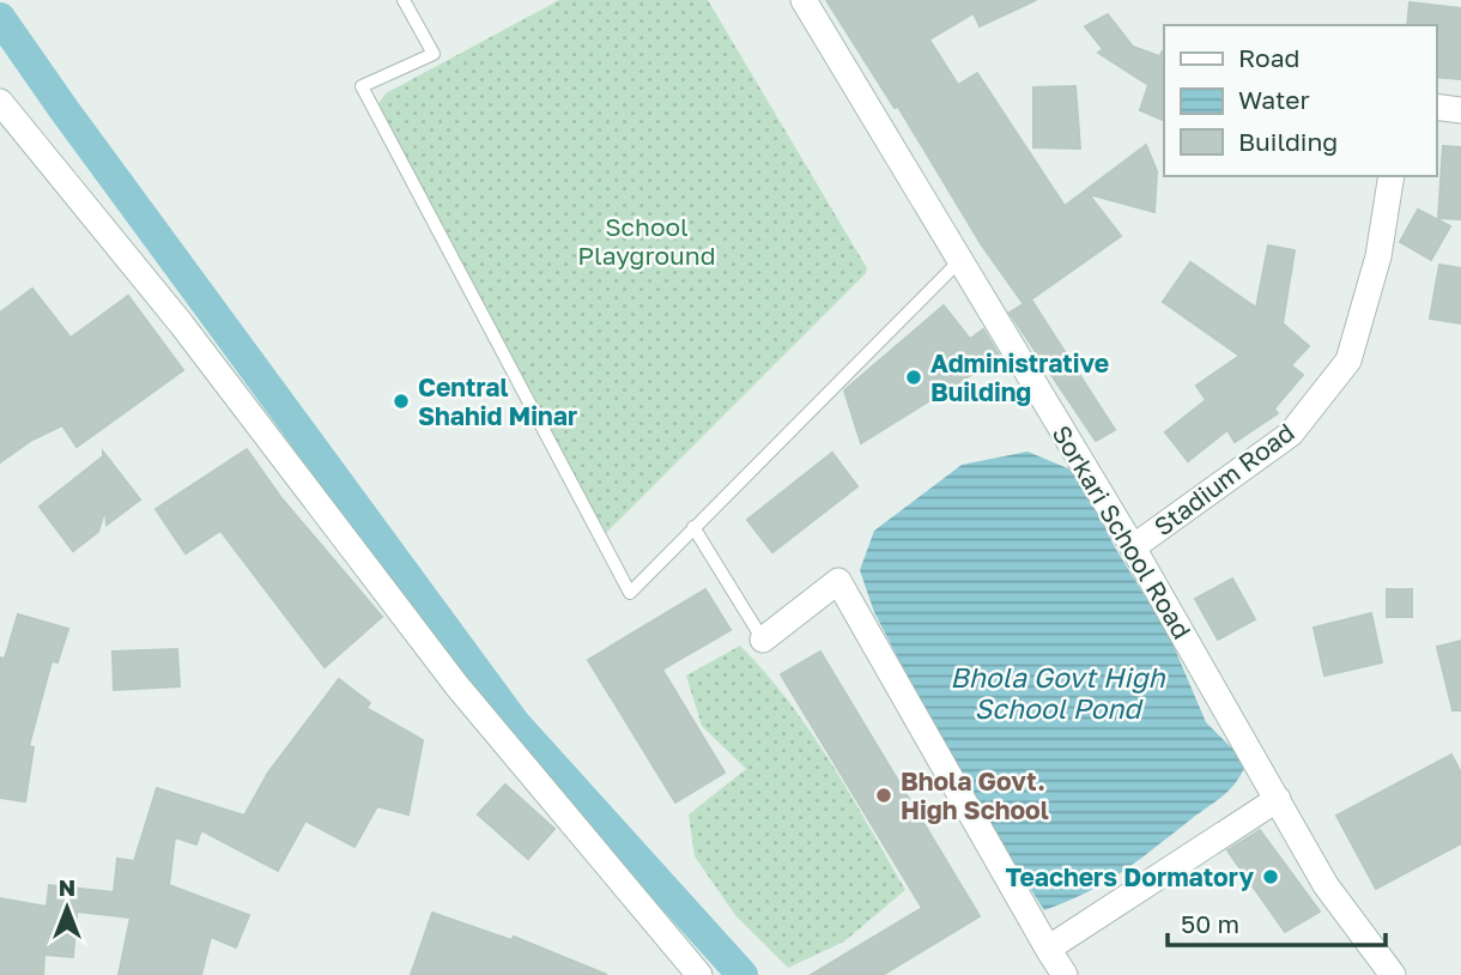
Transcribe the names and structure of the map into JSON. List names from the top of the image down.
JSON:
{
  "streets": {
    "street": ["Stadium Road", "Sorkari School Road"]
  },
  "crossings": [
    ["Stadium Road", "Sorkari School Road"]
  ],
  "water": ["Bhola Govt High School Pond"],
  "parks": ["School Playground"],
  "places": [
    "Administrative Building",
    "Central Shahid Minar",
    "Bhola Govt. High School",
    "Teachers Dormatory"
  ],
  "legend": ["Road", "Water", "Building"],
  "scale_bar": "50 m",
  "north": "top"
}
